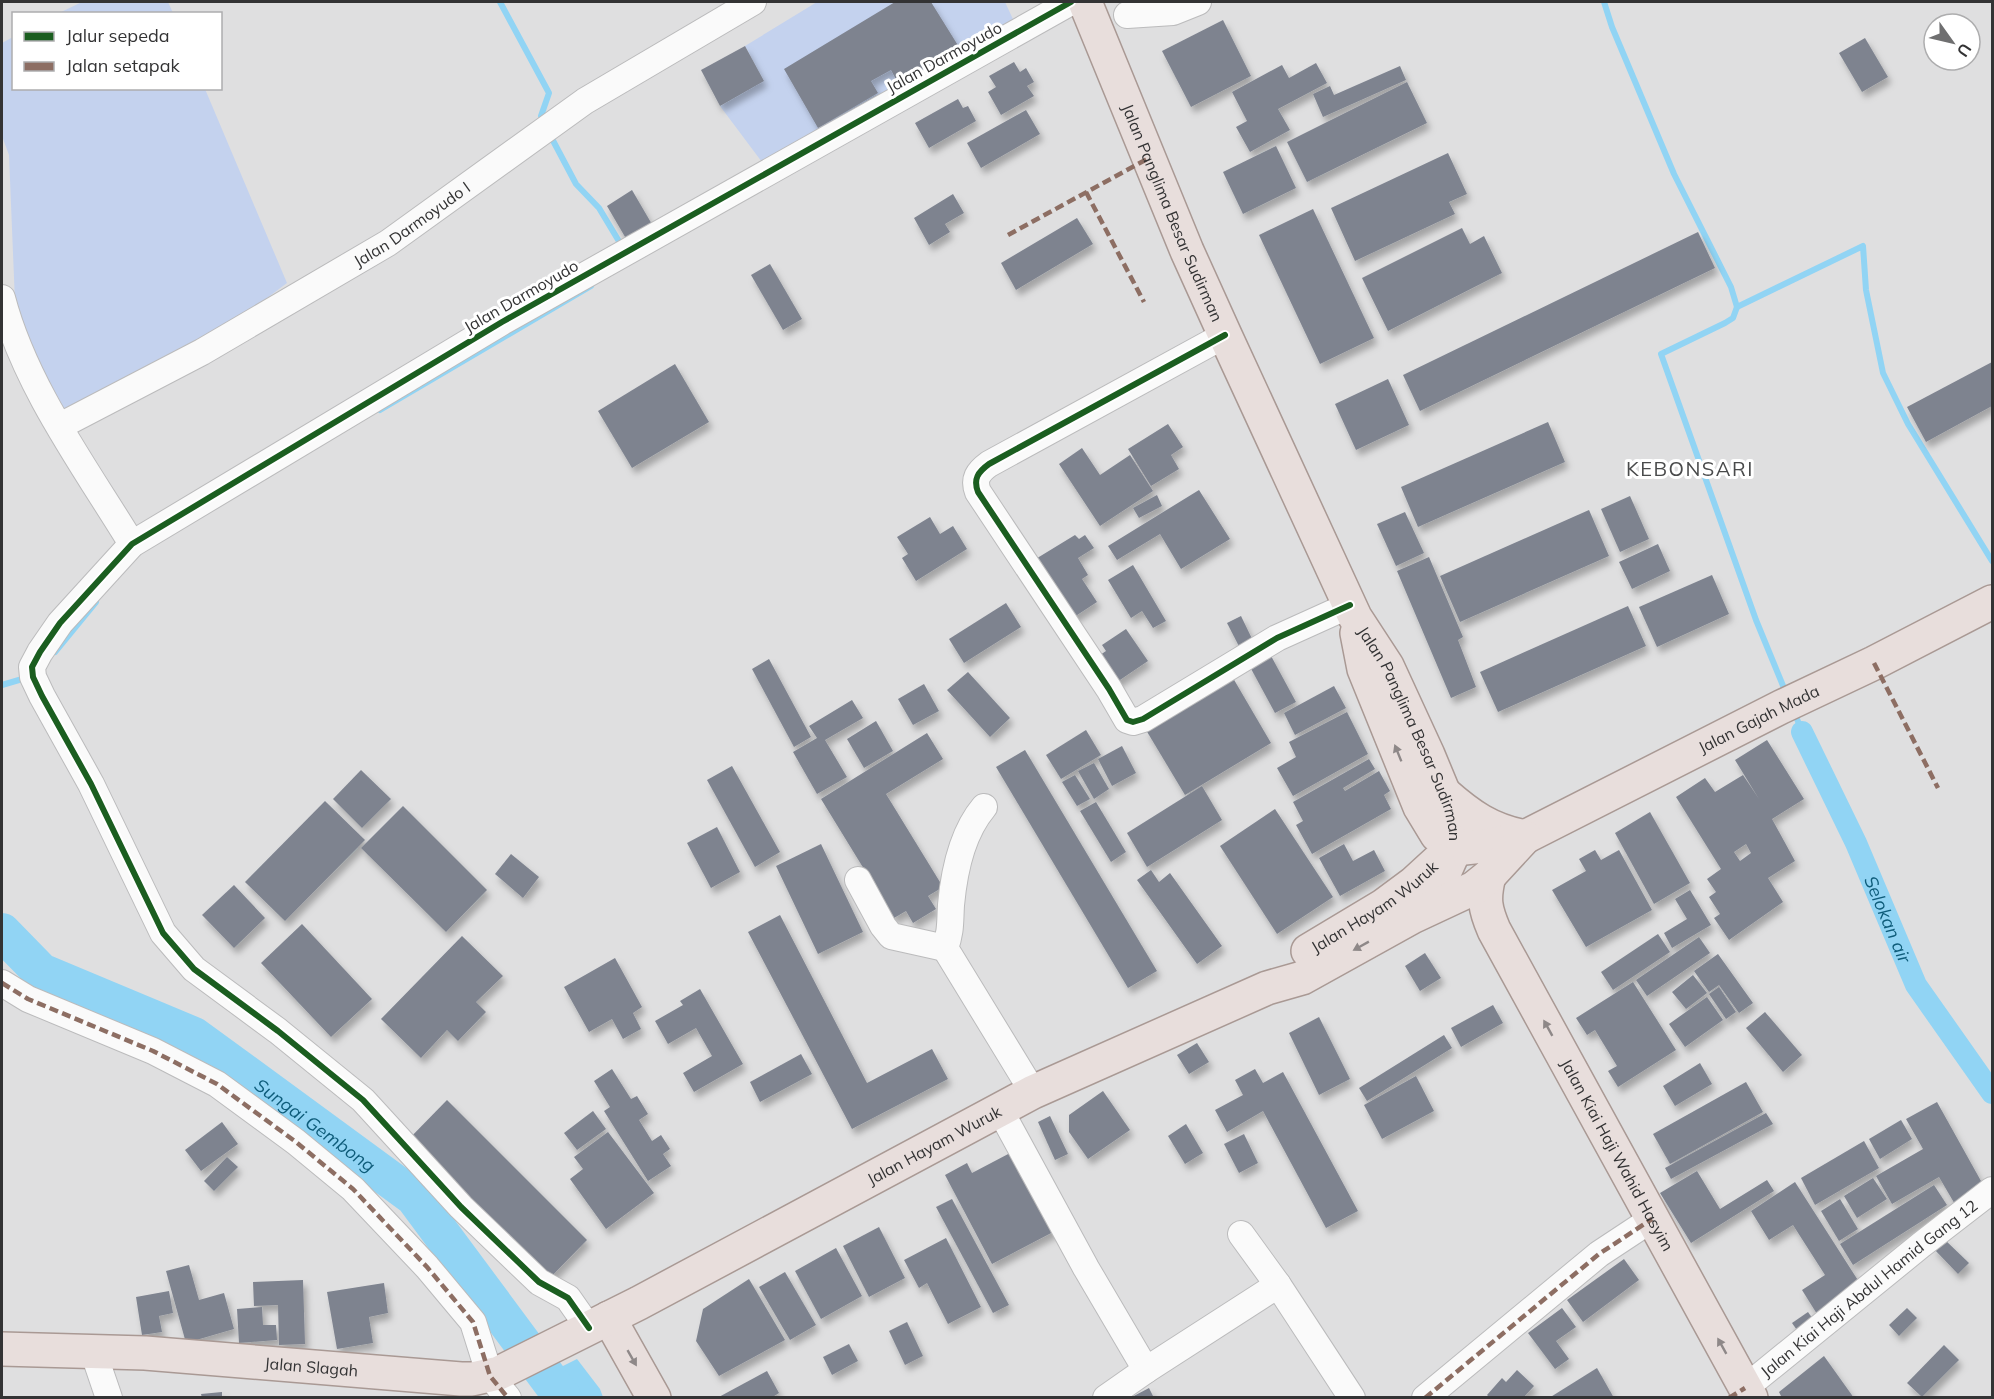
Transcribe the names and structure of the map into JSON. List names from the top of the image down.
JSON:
{
  "streets": {
    "main road": [
      "Jalan Panglima Besar Sudirman",
      "Jalan Gajah Mada",
      "Jalan Hayam Wuruk",
      "Jalan Kiai Haji Wahid Hasyim",
      "Jalan Slagah"
    ],
    "street": ["Jalan Darmoyudo", "Jalan Darmoyudo I", "Jalan Kiai Haji Abdul Hamid Gang 12"]
  },
  "crossings": [
    ["Jalan Darmoyudo", "Jalan Hayam Wuruk"],
    ["Jalan Darmoyudo", "Jalan Slagah"],
    ["Jalan Panglima Besar Sudirman", "Jalan Hayam Wuruk"],
    ["Jalan Panglima Besar Sudirman", "Jalan Kiai Haji Wahid Hasyim"],
    ["Jalan Hayam Wuruk", "Jalan Kiai Haji Wahid Hasyim"],
    ["Jalan Hayam Wuruk", "Jalan Slagah"],
    ["Jalan Kiai Haji Wahid Hasyim", "Jalan Kiai Haji Abdul Hamid Gang 12"]
  ],
  "one_way": ["Jalan Kiai Haji Wahid Hasyim"],
  "districts": ["KEBONSARI"],
  "water": ["Selokan air", "Sungai Gembong"],
  "legend": ["Jalur sepeda", "Jalan setapak"],
  "north": "bottom right"
}
